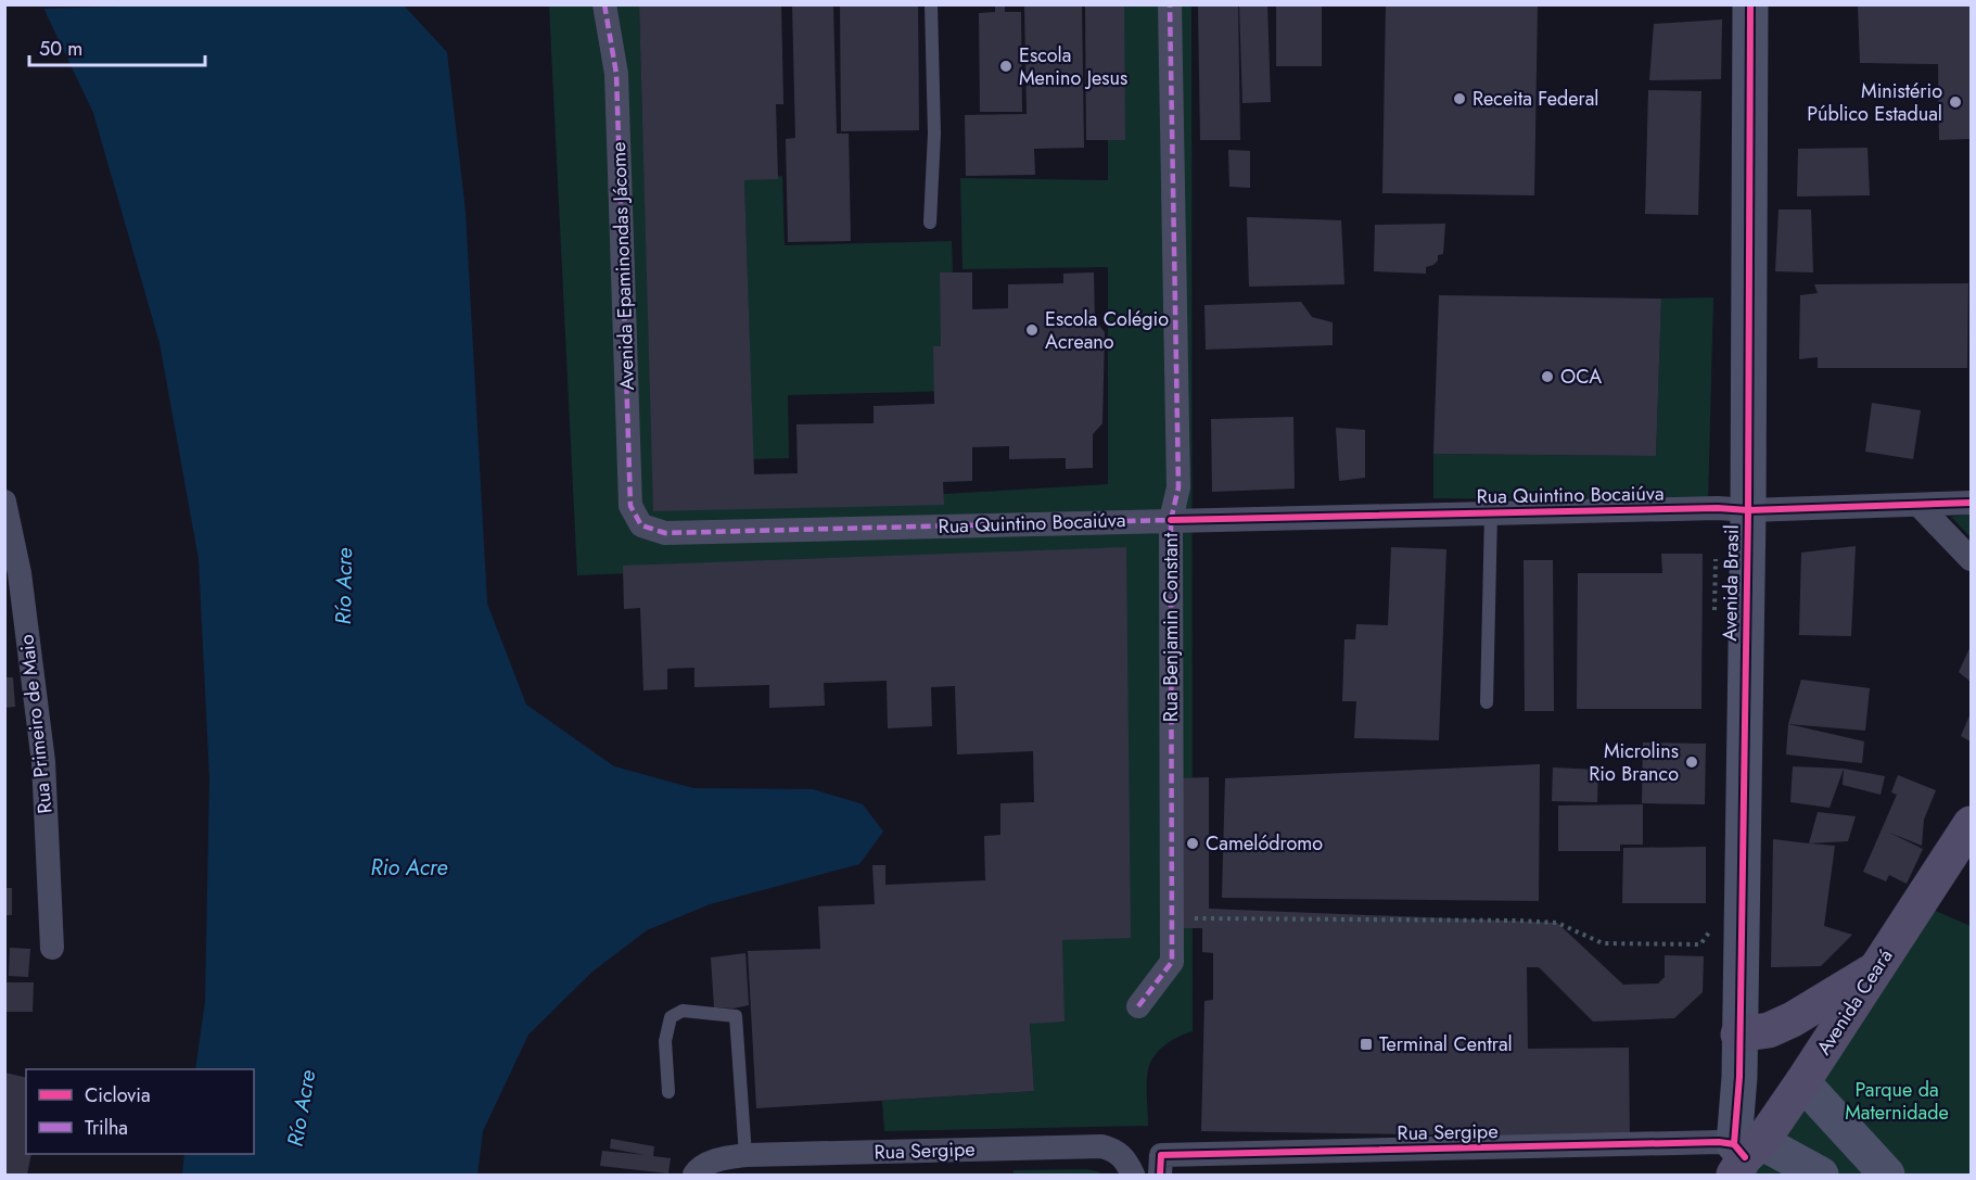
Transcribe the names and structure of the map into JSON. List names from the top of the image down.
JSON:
{
  "streets": {
    "main road": ["Avenida Ceará"],
    "street": [
      "Avenida Epaminondas Jácome",
      "Rua Quintino Bocaiúva",
      "Avenida Brasil",
      "Rua Benjamin Constant",
      "Rua Primeiro de Maio",
      "Rua Sergipe"
    ]
  },
  "crossings": [
    ["Avenida Epaminondas Jácome", "Rua Quintino Bocaiúva"],
    ["Rua Quintino Bocaiúva", "Avenida Brasil"],
    ["Rua Quintino Bocaiúva", "Rua Benjamin Constant"],
    ["Avenida Brasil", "Avenida Ceará"],
    ["Avenida Brasil", "Rua Sergipe"],
    ["Avenida Ceará", "Rua Sergipe"]
  ],
  "water": ["Río Acre", "Rio Acre"],
  "parks": ["Parque da Maternidade"],
  "places": {
    "other": [
      "Escola Menino Jesus",
      "Receita Federal",
      "Ministério Público Estadual",
      "Escola Colégio Acreano",
      "OCA",
      "Microlins Rio Branco",
      "Camelódromo"
    ],
    "transit": ["Terminal Central"]
  },
  "legend": ["Ciclovia", "Trilha"],
  "scale_bar": "50 m"
}
